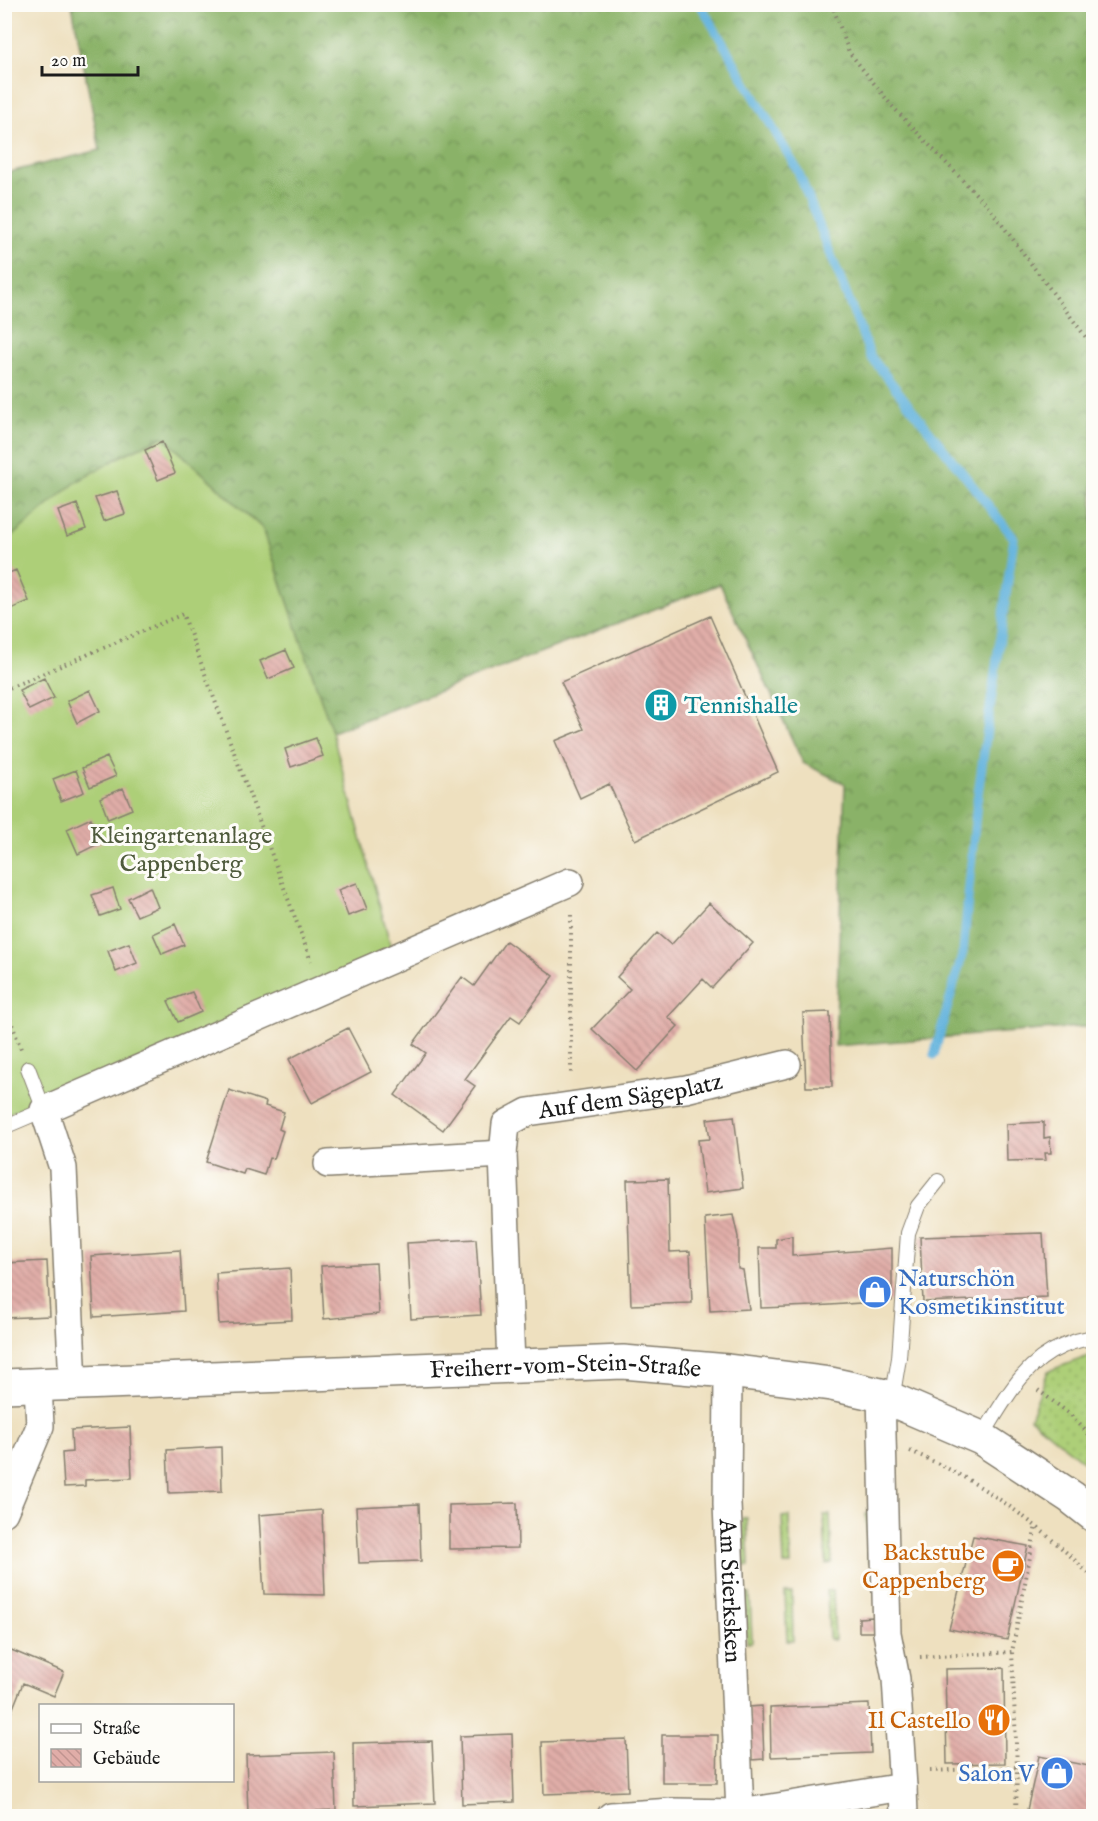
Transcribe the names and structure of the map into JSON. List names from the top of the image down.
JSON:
{
  "streets": {
    "main road": ["Freiherr-vom-Stein-Straße"],
    "street": ["Auf dem Sägeplatz", "Am Stierksken"]
  },
  "crossings": [
    ["Auf dem Sägeplatz", "Freiherr-vom-Stein-Straße"],
    ["Freiherr-vom-Stein-Straße", "Am Stierksken"]
  ],
  "parks": ["Kleingartenanlage Cappenberg"],
  "places": {
    "building": ["Tennishalle"],
    "shop": ["Naturschön Kosmetikinstitut", "Salon V"],
    "cafe": ["Backstube Cappenberg"],
    "restaurant": ["Il Castello"]
  },
  "legend": ["Straße", "Gebäude"],
  "scale_bar": "20 m"
}
